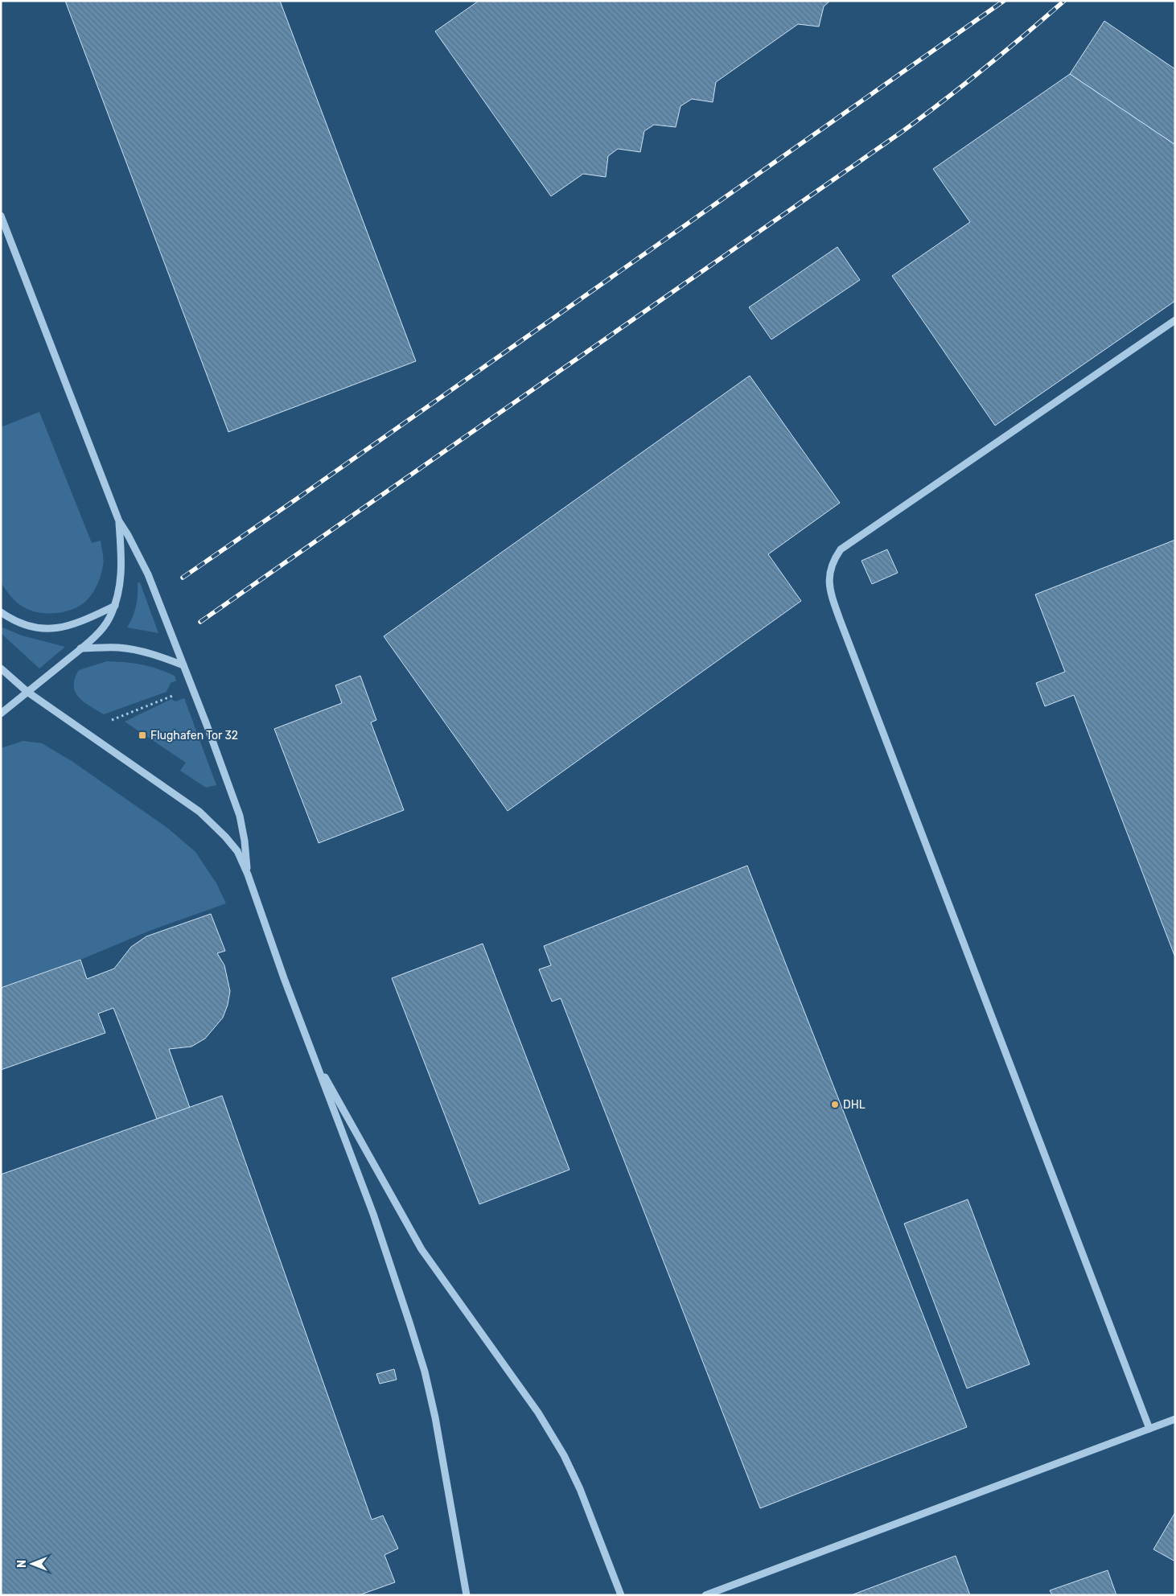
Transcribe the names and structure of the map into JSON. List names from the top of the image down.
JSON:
{
  "places": {
    "transit": ["Flughafen Tor 32"],
    "other": ["DHL"]
  },
  "north": "left"
}
